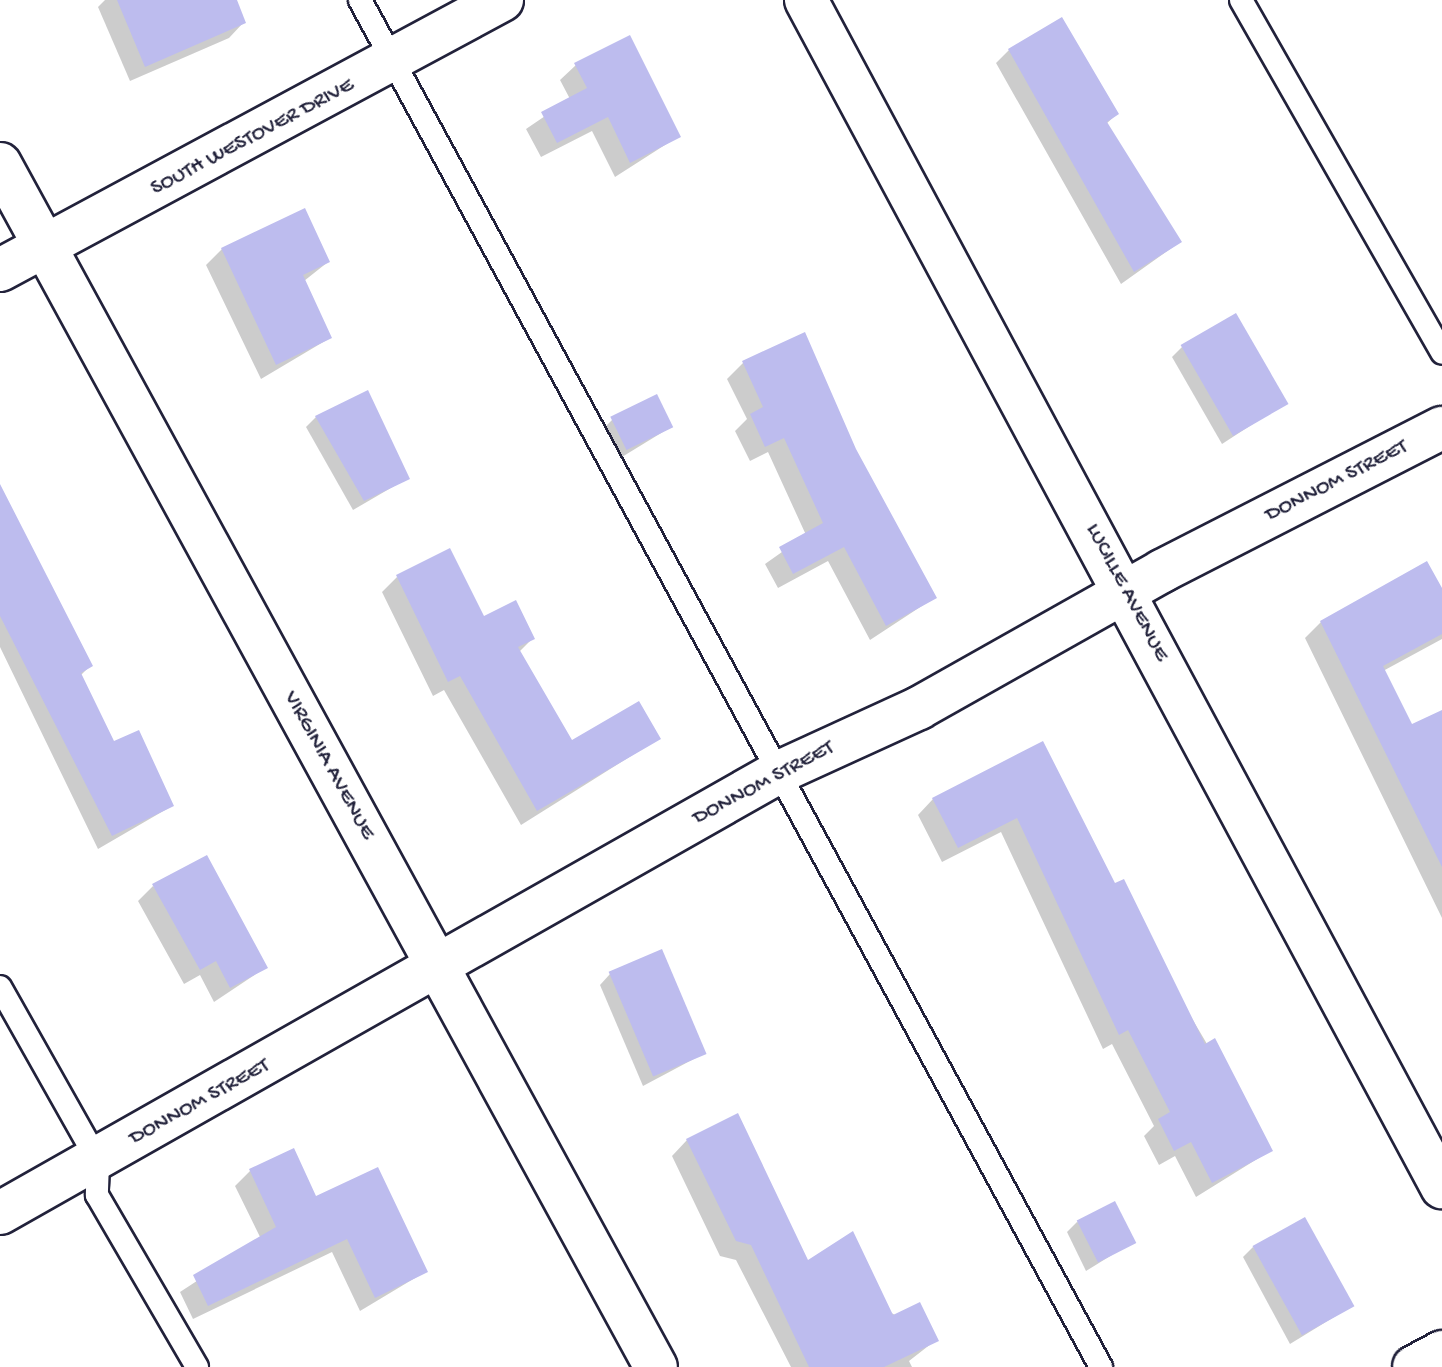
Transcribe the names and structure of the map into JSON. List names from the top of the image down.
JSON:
{
  "streets": {
    "street": [
      "SOUTH WESTOVER DRIVE",
      "DONNOM STREET",
      "LUCILLE AVENUE",
      "VIRGINIA AVENUE"
    ]
  },
  "crossings": [
    ["SOUTH WESTOVER DRIVE", "VIRGINIA AVENUE"],
    ["DONNOM STREET", "LUCILLE AVENUE"],
    ["DONNOM STREET", "VIRGINIA AVENUE"]
  ]
}
